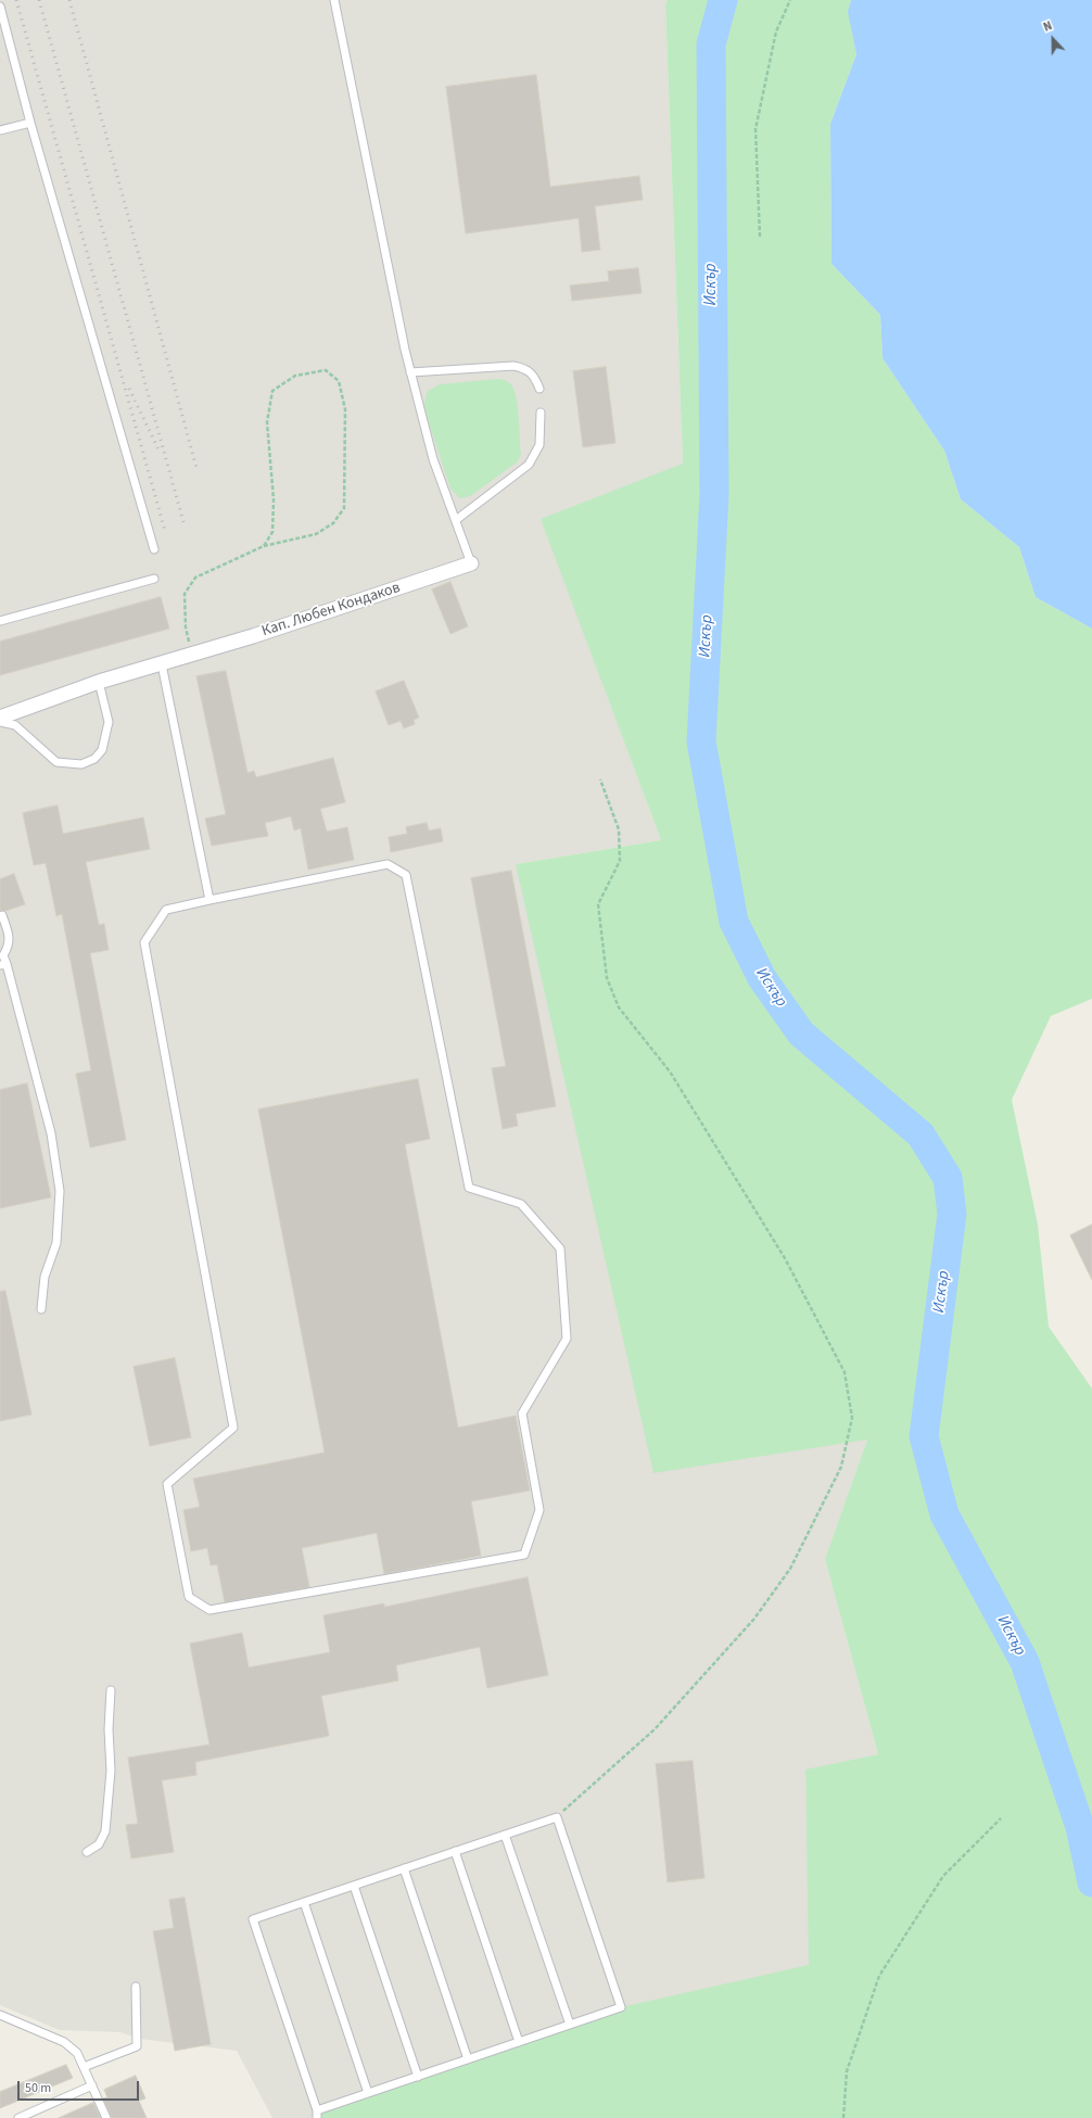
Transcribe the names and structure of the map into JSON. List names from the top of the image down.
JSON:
{
  "streets": {
    "street": ["Кап. Любен Кондаков"]
  },
  "water": ["Искър"],
  "scale_bar": "50 m",
  "north": "top"
}
